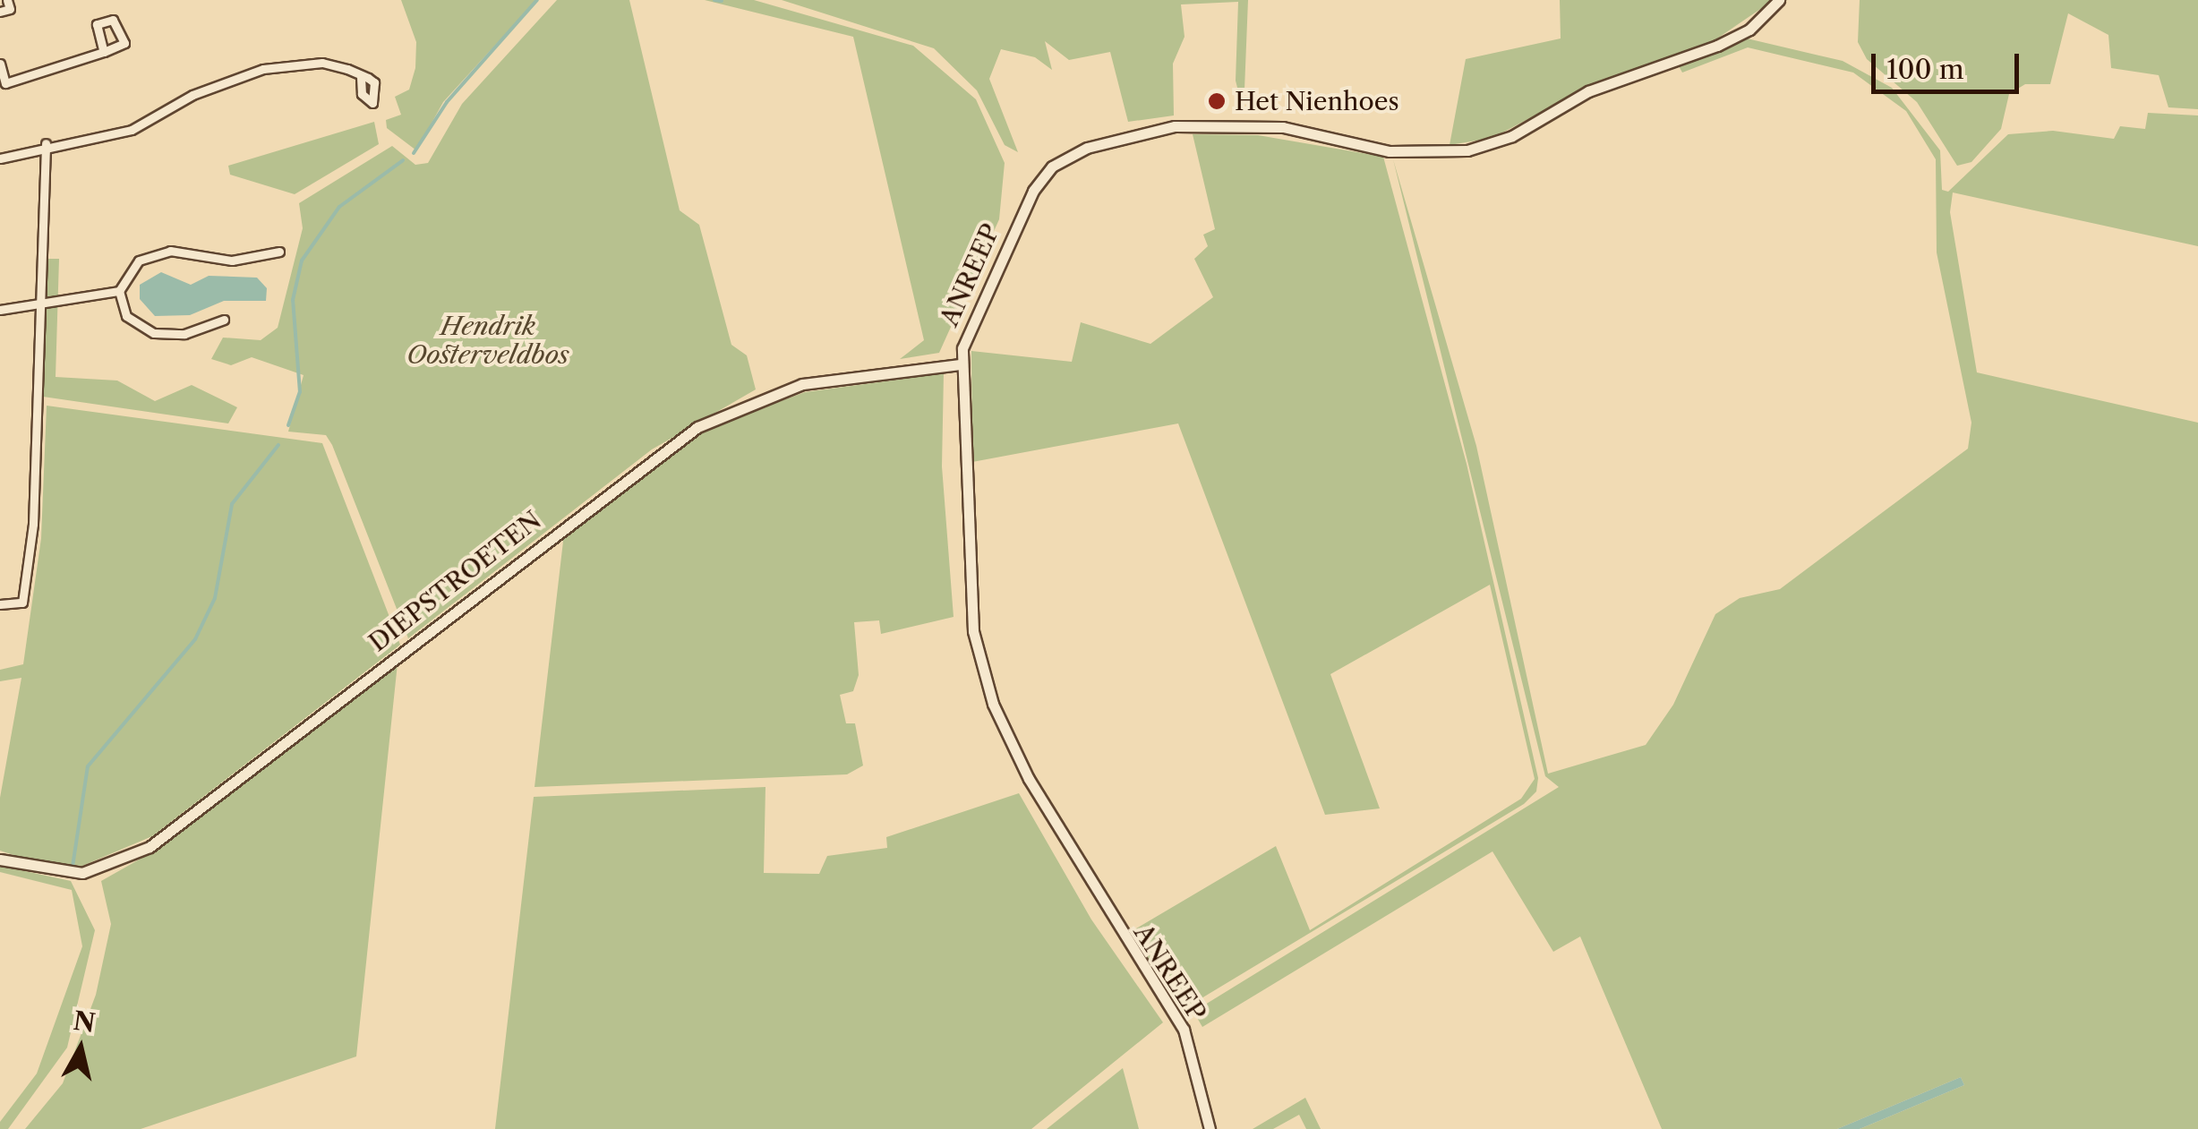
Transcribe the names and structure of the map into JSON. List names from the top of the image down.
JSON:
{
  "streets": {
    "street": ["ANREEP", "DIEPSTROETEN"]
  },
  "crossings": [
    ["ANREEP", "DIEPSTROETEN"]
  ],
  "parks": ["Hendrik Oosterveldbos"],
  "places": ["Het Nienhoes"],
  "scale_bar": "100 m",
  "north": "top"
}
